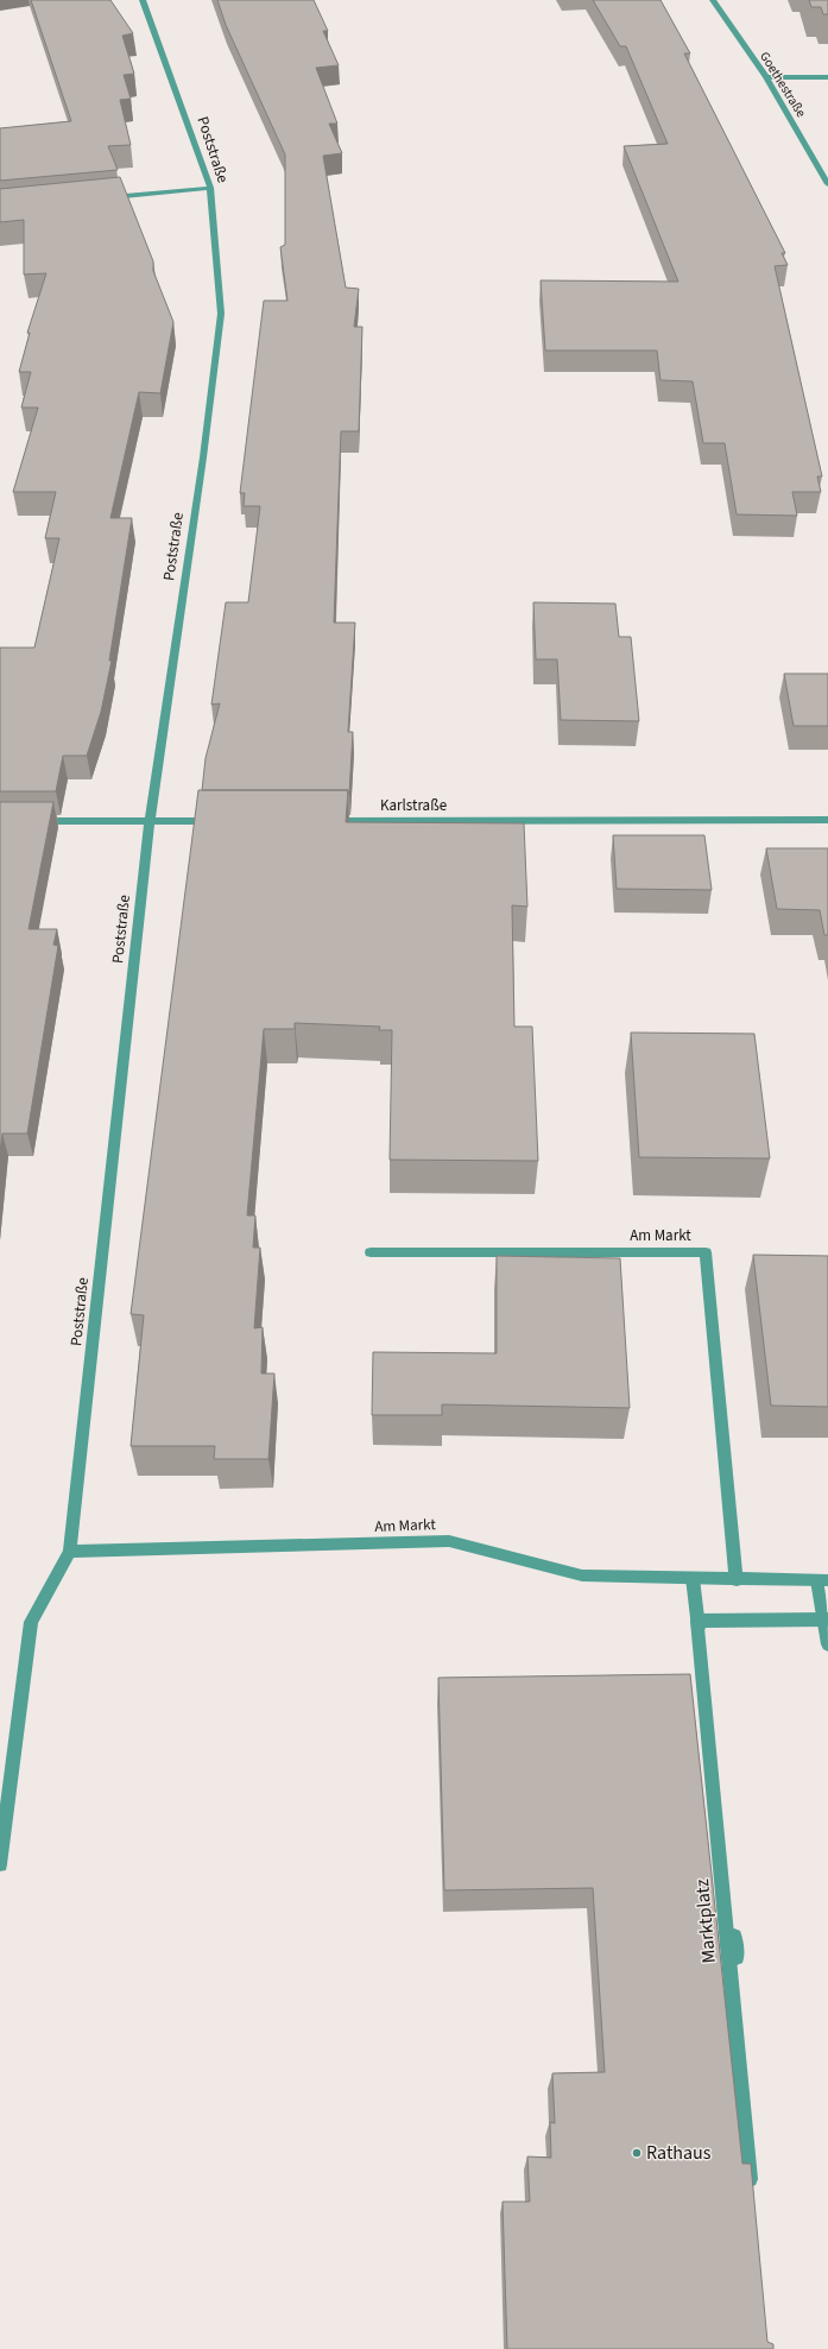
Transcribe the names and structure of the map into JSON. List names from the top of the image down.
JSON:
{
  "streets": {
    "street": [
      "Goethestraße",
      "Poststraße",
      "Karlstraße",
      "Am Markt",
      "Marktplatz"
    ]
  },
  "crossings": [
    ["Poststraße", "Am Markt"]
  ],
  "places": ["Rathaus"]
}
